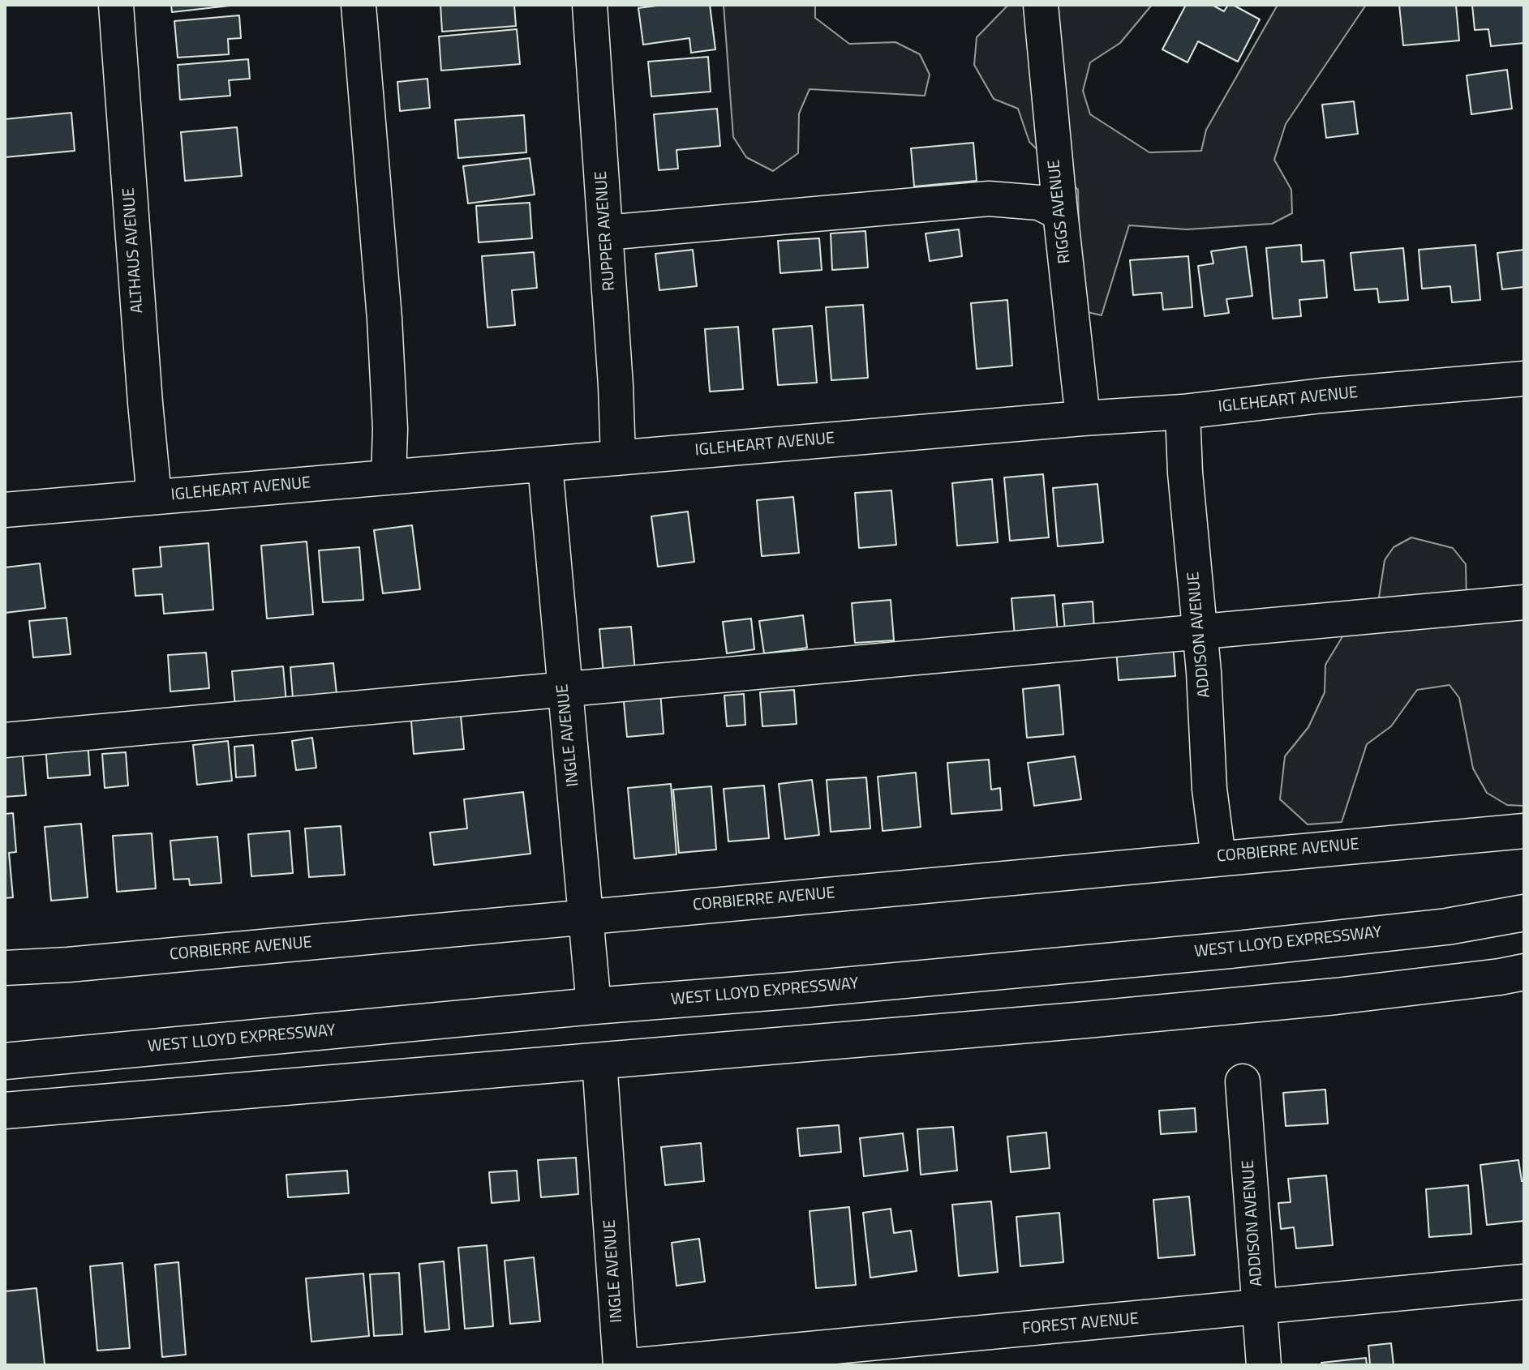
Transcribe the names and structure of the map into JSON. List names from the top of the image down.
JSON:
{
  "streets": {
    "highway": ["WEST LLOYD EXPRESSWAY"],
    "street": [
      "RIGGS AVENUE",
      "RUPPER AVENUE",
      "ALTHAUS AVENUE",
      "IGLEHEART AVENUE",
      "ADDISON AVENUE",
      "INGLE AVENUE",
      "CORBIERRE AVENUE",
      "FOREST AVENUE"
    ]
  },
  "crossings": [
    ["RIGGS AVENUE", "IGLEHEART AVENUE"],
    ["RUPPER AVENUE", "IGLEHEART AVENUE"],
    ["ALTHAUS AVENUE", "IGLEHEART AVENUE"],
    ["IGLEHEART AVENUE", "ADDISON AVENUE"],
    ["IGLEHEART AVENUE", "INGLE AVENUE"],
    ["ADDISON AVENUE", "CORBIERRE AVENUE"],
    ["ADDISON AVENUE", "FOREST AVENUE"],
    ["INGLE AVENUE", "CORBIERRE AVENUE"],
    ["INGLE AVENUE", "WEST LLOYD EXPRESSWAY"]
  ]
}
